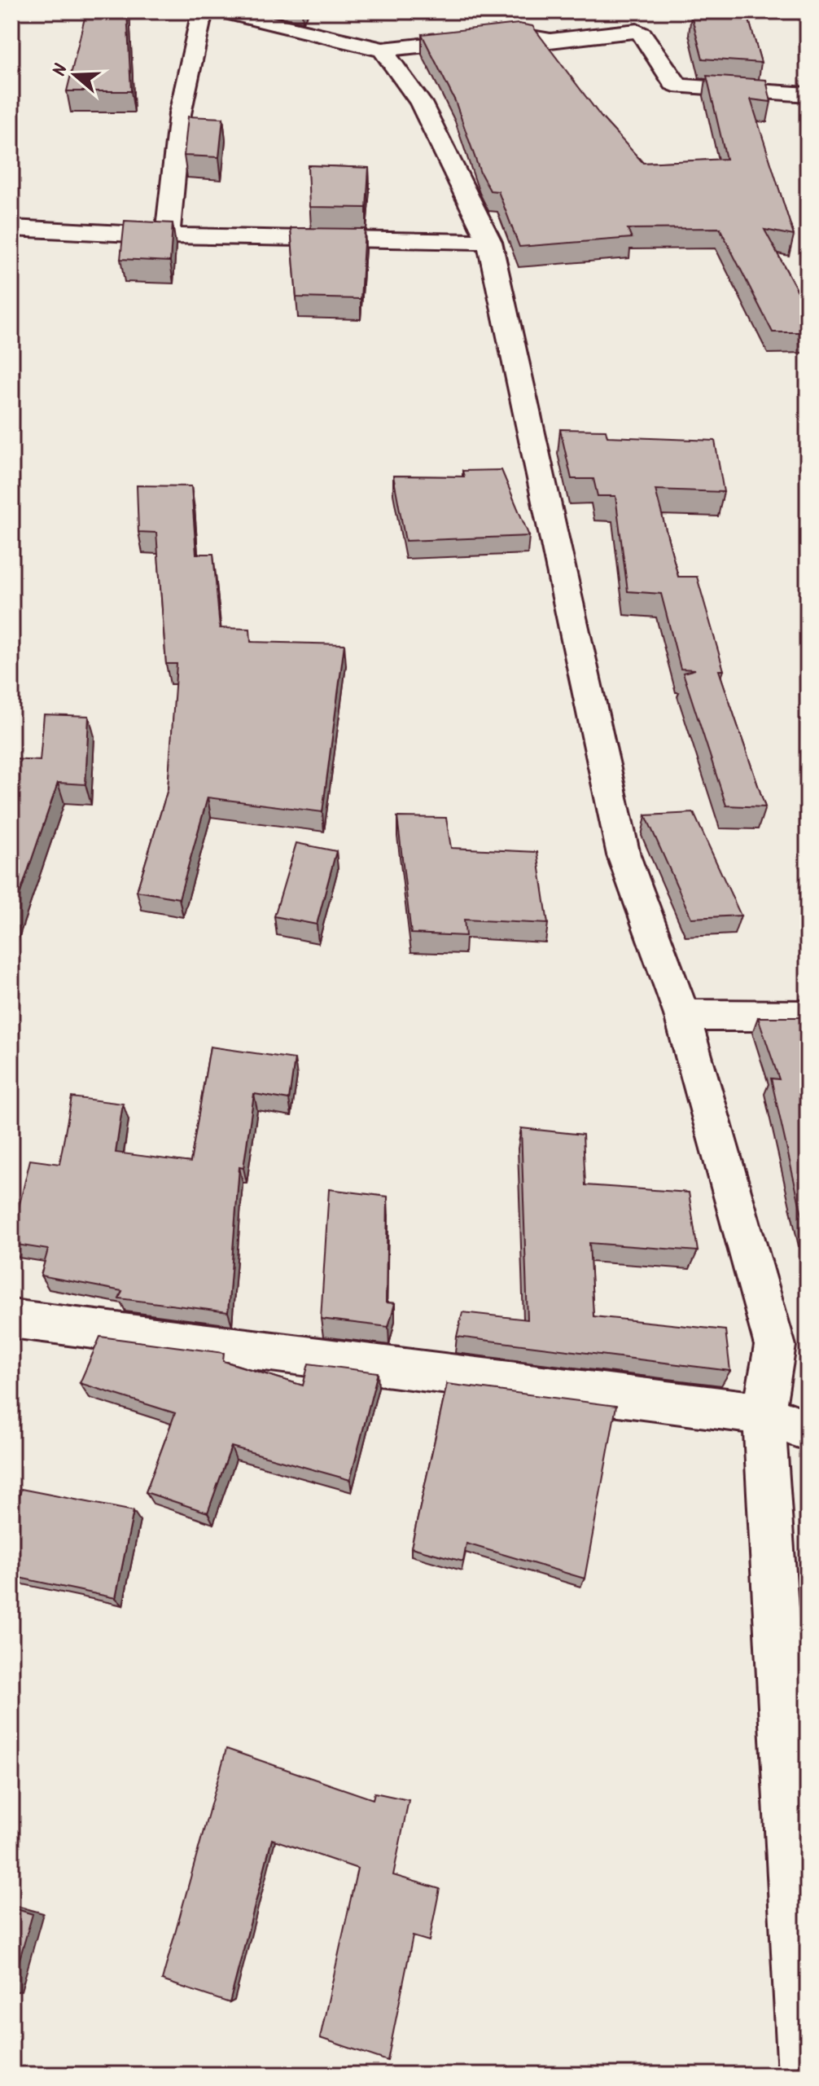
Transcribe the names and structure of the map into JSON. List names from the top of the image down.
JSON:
{
  "north": "left"
}
